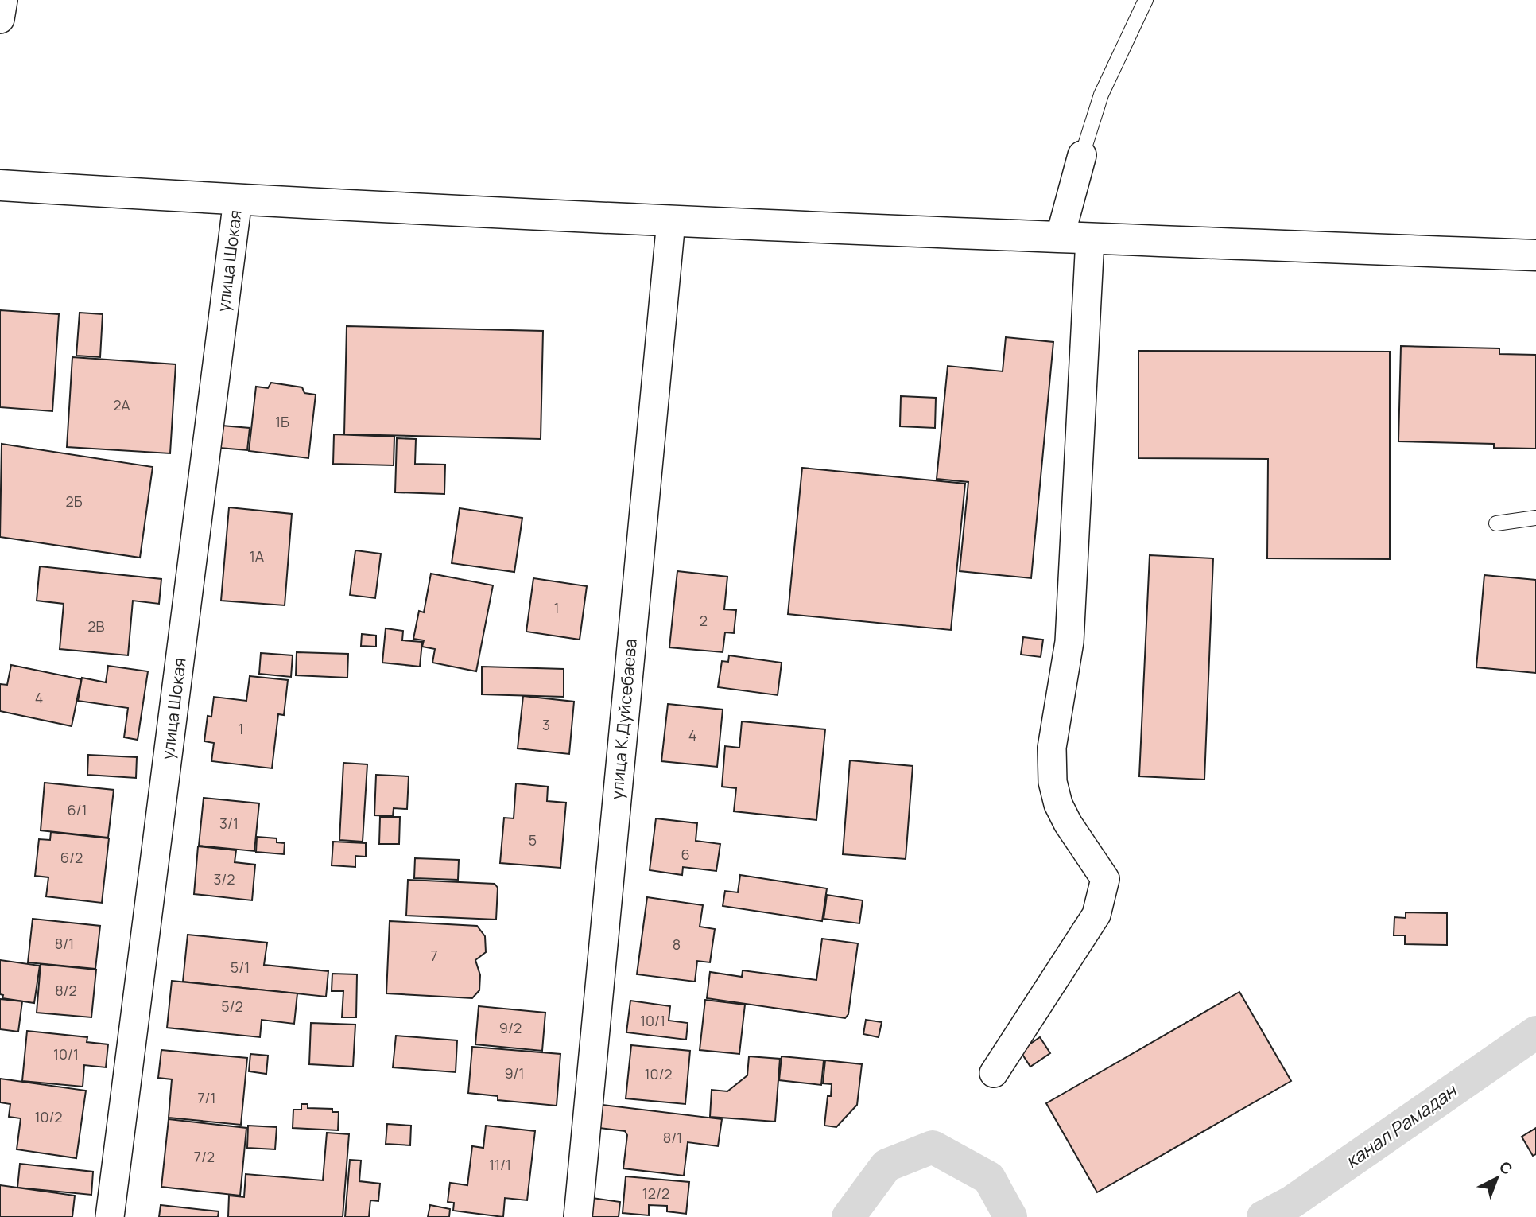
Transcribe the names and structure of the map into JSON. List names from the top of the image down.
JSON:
{
  "streets": {
    "street": ["улица Шокая", "улица К.Дуйсебаева"]
  },
  "water": ["канал Рамадан"],
  "house_numbers": [
    "2А",
    "1Б",
    "2Б",
    "1А",
    "1",
    "2",
    "2В",
    "4",
    "3",
    "1",
    "4",
    "6/1",
    "3/1",
    "5",
    "6",
    "6/2",
    "3/2",
    "8/1",
    "8",
    "7",
    "5/1",
    "8/2",
    "5/2",
    "10/1",
    "9/2",
    "10/1",
    "9/1",
    "10/2",
    "7/1",
    "10/2",
    "8/1",
    "7/2",
    "11/1",
    "12/2"
  ],
  "north": "top right"
}
